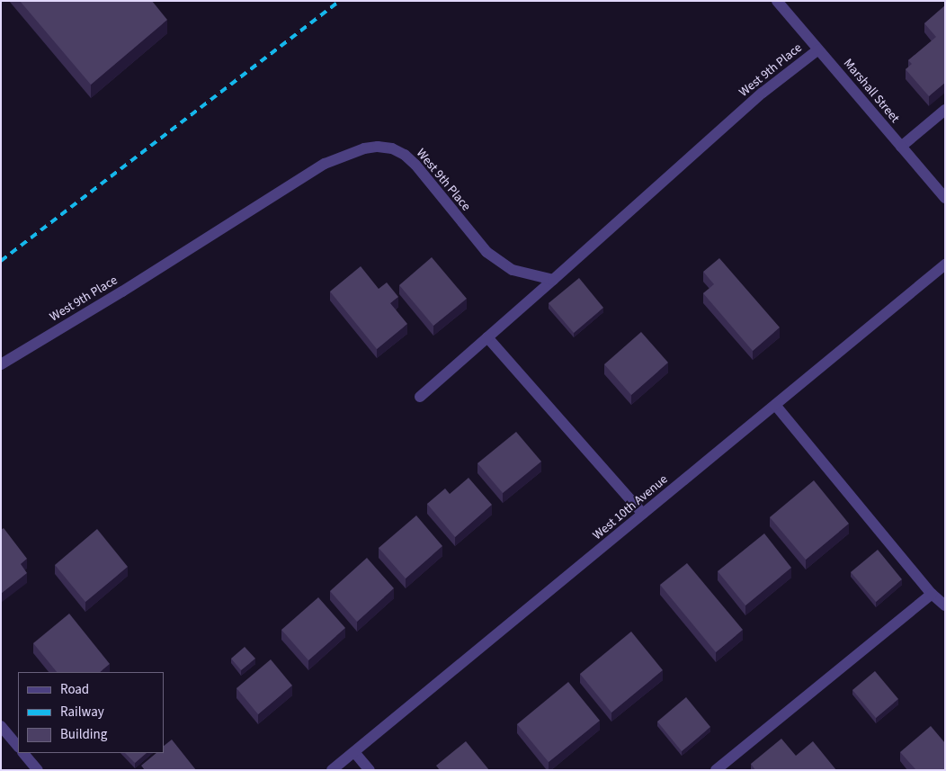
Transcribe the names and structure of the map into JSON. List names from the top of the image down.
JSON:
{
  "streets": {
    "street": ["West 9th Place", "Marshall Street", "West 10th Avenue"]
  },
  "crossings": [
    ["West 9th Place", "Marshall Street"]
  ],
  "legend": ["Road", "Railway", "Building"]
}
